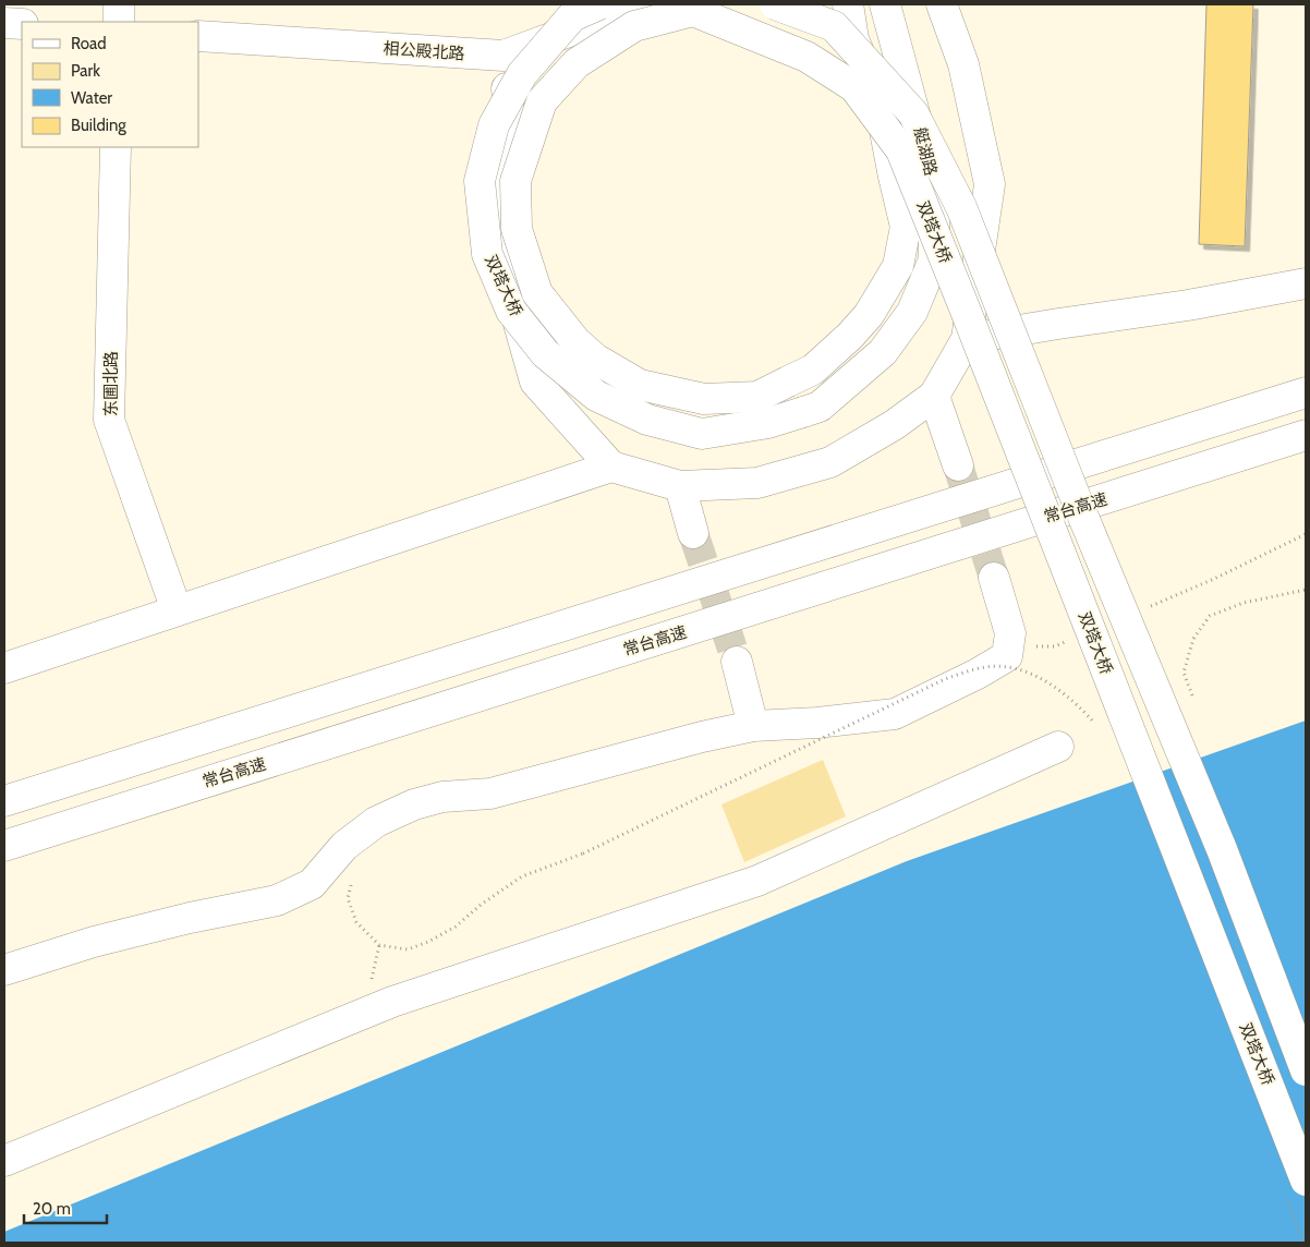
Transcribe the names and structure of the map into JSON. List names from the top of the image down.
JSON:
{
  "streets": {
    "main road": [
      "相公殿北路",
      "艇湖路",
      "双塔大桥",
      "东圃北路",
      "常台高速"
    ]
  },
  "crossings": [
    ["艇湖路", "双塔大桥"]
  ],
  "legend": [
    "Road",
    "Park",
    "Water",
    "Building"
  ],
  "scale_bar": "20 m"
}
